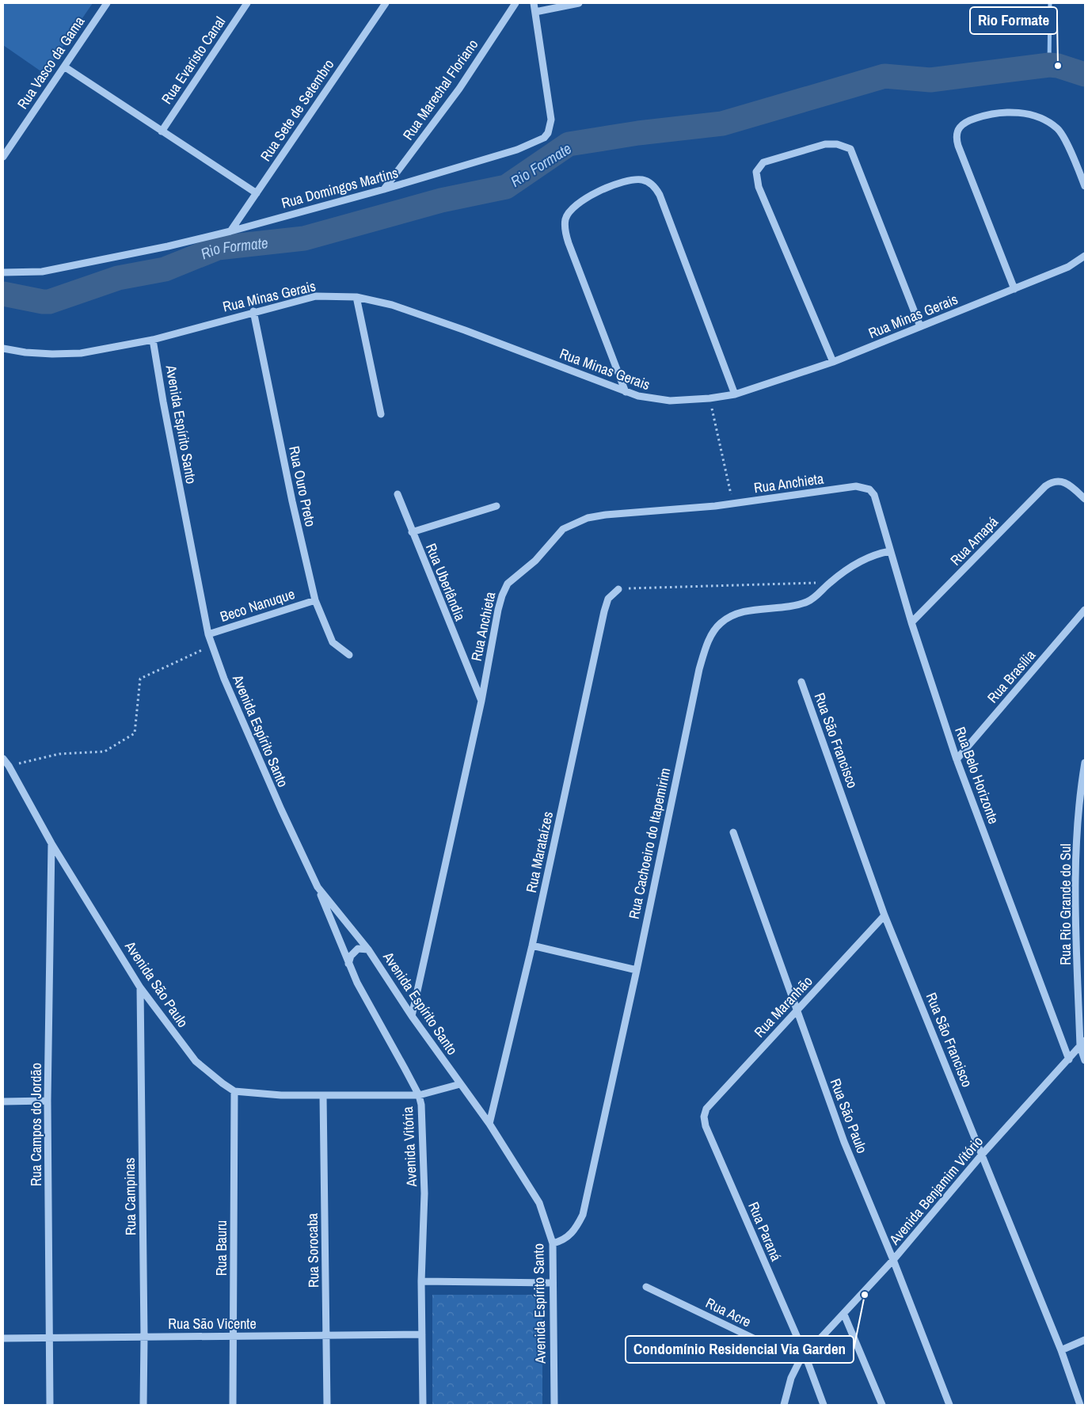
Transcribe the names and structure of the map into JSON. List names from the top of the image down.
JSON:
{
  "streets": {
    "street": [
      "Rua Evaristo Canal",
      "Rua Vasco da Gama",
      "Rua Marechal Floriano",
      "Rua Sete de Setembro",
      "Rua Domingos Martins",
      "Rua Minas Gerais",
      "Avenida Espírito Santo",
      "Rua Anchieta",
      "Rua Ouro Preto",
      "Rua Amapá",
      "Rua Uberlândia",
      "Beco Nanuque",
      "Rua Brasília",
      "Rua São Francisco",
      "Rua Belo Horizonte",
      "Rua Cachoeiro do Itapemirim",
      "Rua Marataízes",
      "Rua Rio Grande do Sul",
      "Avenida São Paulo",
      "Rua Maranhão",
      "Rua São Paulo",
      "Rua Campos do Jordão",
      "Avenida Vitória",
      "Avenida Benjamim Vitório",
      "Rua Campinas",
      "Rua Paraná",
      "Rua Bauru",
      "Rua Sorocaba",
      "Rua Acre",
      "Rua São Vicente"
    ]
  },
  "crossings": [
    ["Rua Marechal Floriano", "Rua Domingos Martins"],
    ["Rua Sete de Setembro", "Rua Domingos Martins"],
    ["Rua Minas Gerais", "Avenida Espírito Santo"],
    ["Rua Minas Gerais", "Rua Ouro Preto"],
    ["Avenida Espírito Santo", "Rua Anchieta"],
    ["Avenida Espírito Santo", "Beco Nanuque"],
    ["Avenida Espírito Santo", "Rua Cachoeiro do Itapemirim"],
    ["Avenida Espírito Santo", "Rua Marataízes"],
    ["Avenida Espírito Santo", "Avenida Vitória"],
    ["Rua Anchieta", "Rua Uberlândia"],
    ["Rua Anchieta", "Rua Belo Horizonte"],
    ["Rua Ouro Preto", "Beco Nanuque"],
    ["Rua Amapá", "Rua Belo Horizonte"],
    ["Rua Brasília", "Rua Belo Horizonte"],
    ["Rua São Francisco", "Rua Maranhão"],
    ["Rua São Francisco", "Avenida Benjamim Vitório"],
    ["Rua Belo Horizonte", "Rua Cachoeiro do Itapemirim"],
    ["Rua Belo Horizonte", "Avenida Benjamim Vitório"],
    ["Rua Rio Grande do Sul", "Avenida Benjamim Vitório"],
    ["Avenida São Paulo", "Rua Campos do Jordão"],
    ["Avenida São Paulo", "Rua Campinas"],
    ["Avenida São Paulo", "Rua Bauru"],
    ["Rua Maranhão", "Rua São Paulo"],
    ["Rua Maranhão", "Rua Paraná"],
    ["Rua São Paulo", "Avenida Benjamim Vitório"],
    ["Rua Campos do Jordão", "Rua São Vicente"],
    ["Avenida Vitória", "Rua São Vicente"],
    ["Avenida Benjamim Vitório", "Rua Paraná"],
    ["Avenida Benjamim Vitório", "Rua Acre"],
    ["Rua Campinas", "Rua São Vicente"],
    ["Rua Paraná", "Rua Acre"],
    ["Rua Bauru", "Rua São Vicente"],
    ["Rua Sorocaba", "Rua São Vicente"]
  ],
  "water": ["Rio Formate"],
  "places": ["Rio Formate", "Condomínio Residencial Via Garden"]
}
